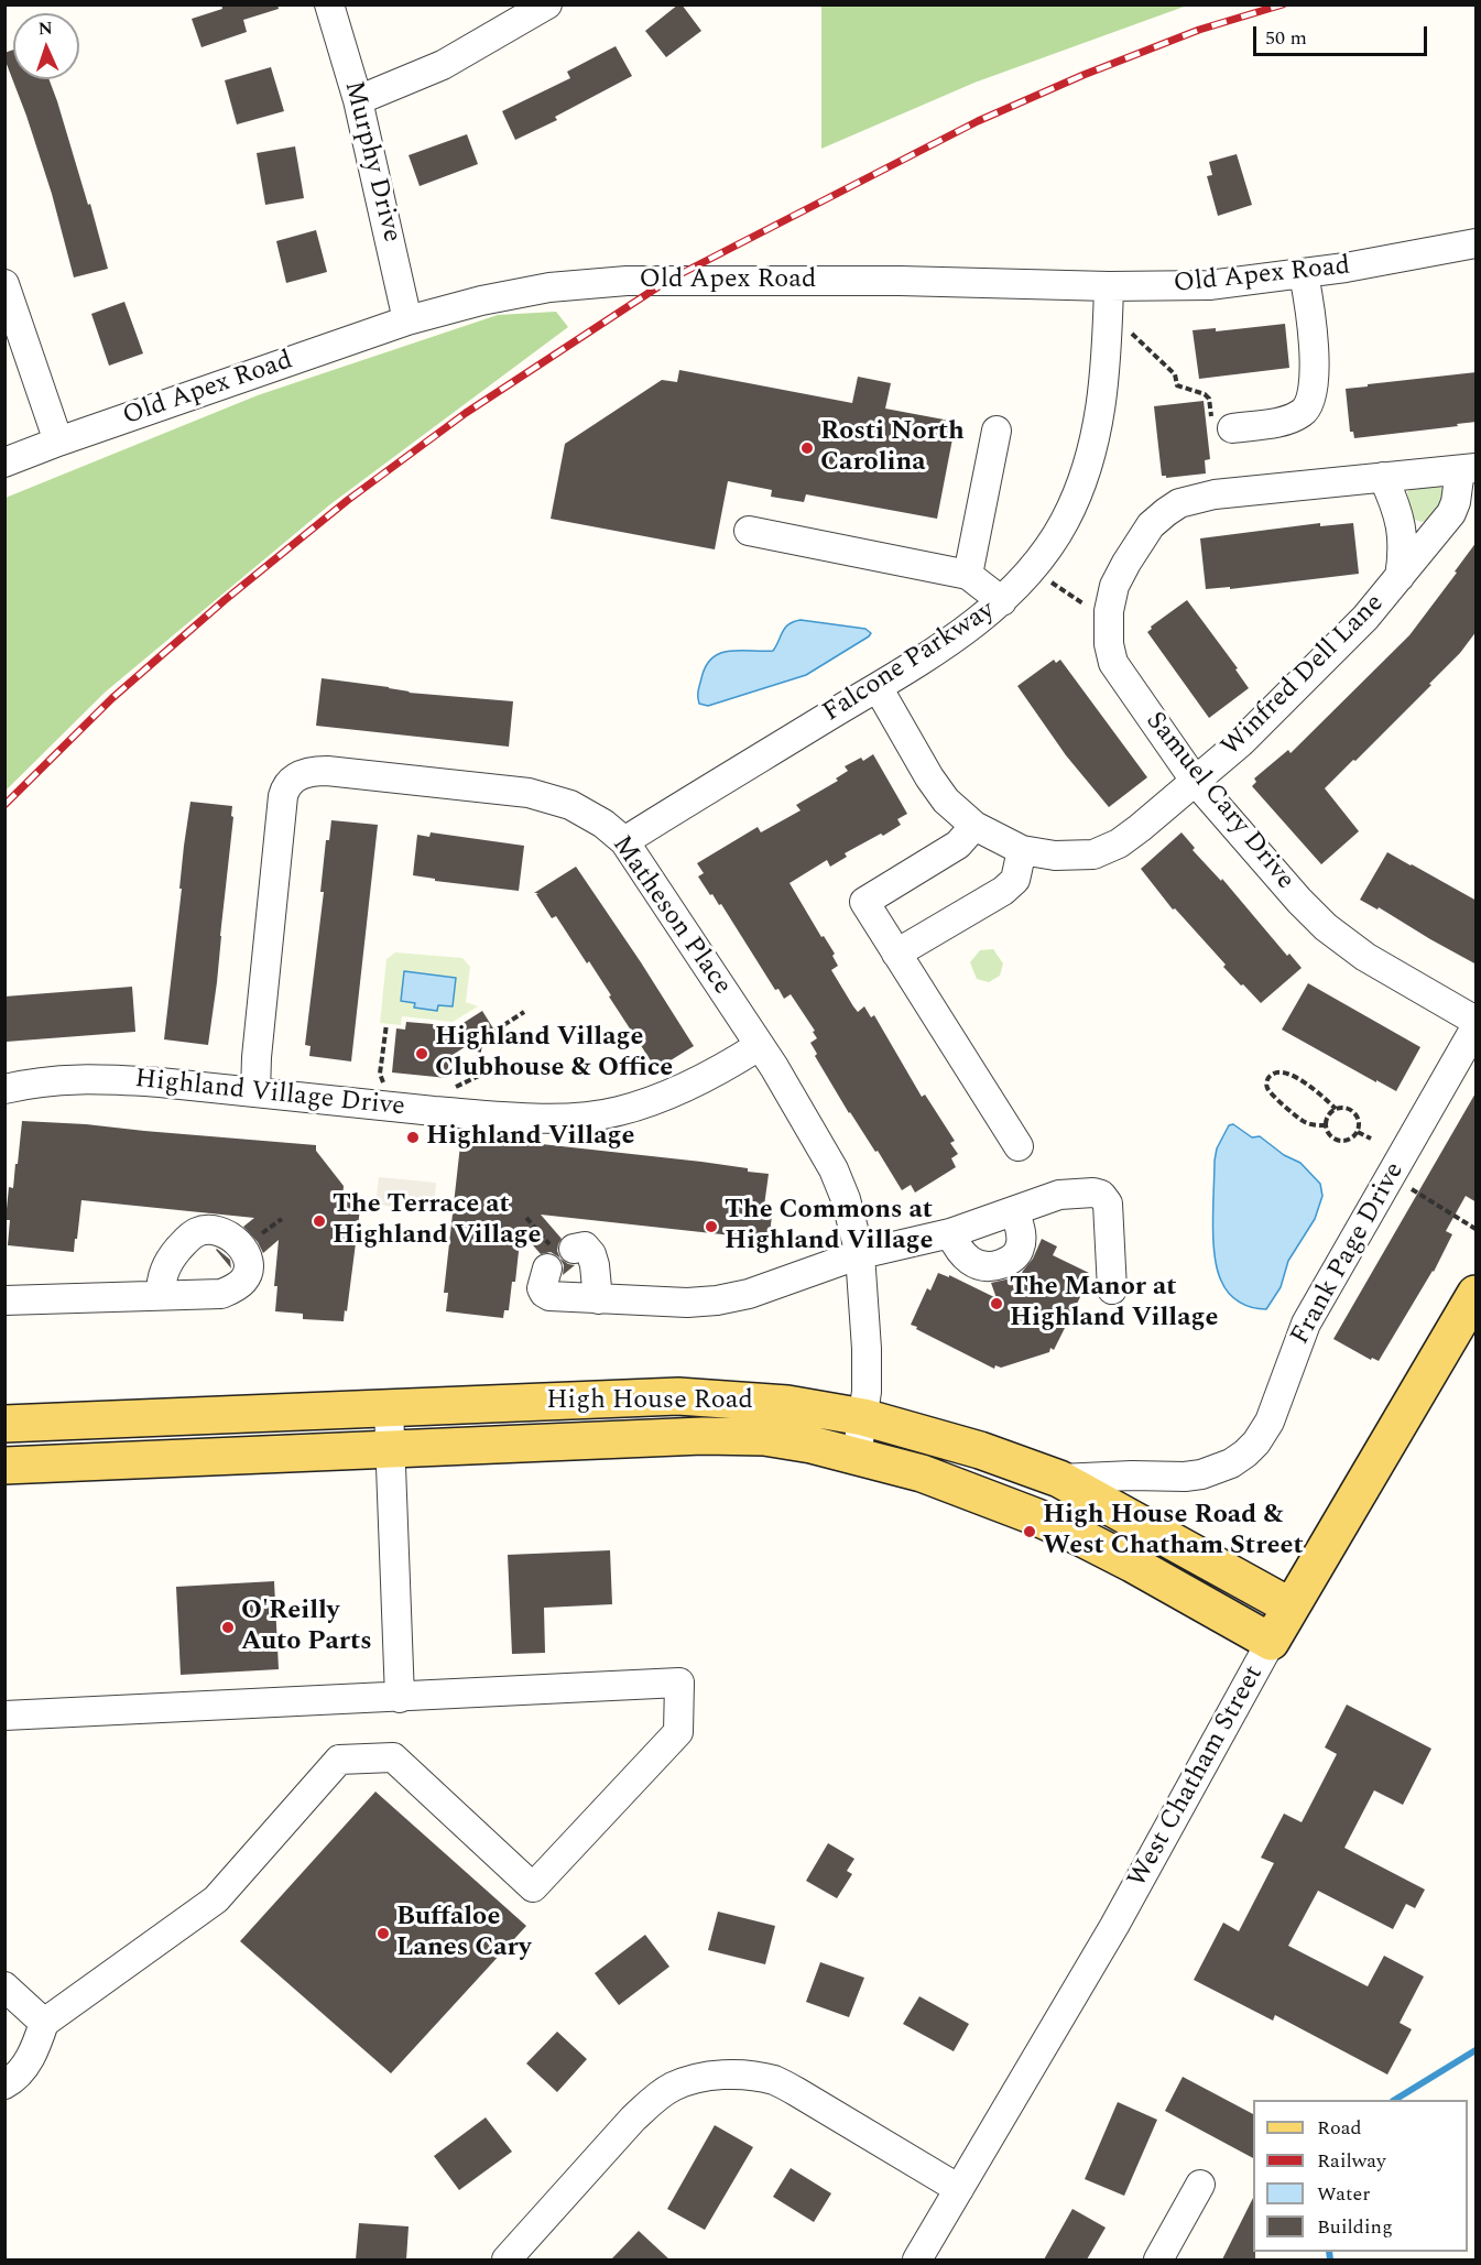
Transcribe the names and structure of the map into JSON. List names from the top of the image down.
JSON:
{
  "streets": {
    "main road": ["High House Road", "West Chatham Street"],
    "street": [
      "Murphy Drive",
      "Old Apex Road",
      "Falcone Parkway",
      "Winfred Dell Lane",
      "Samuel Cary Drive",
      "Matheson Place",
      "Highland Village Drive",
      "Frank Page Drive"
    ]
  },
  "crossings": [
    ["Murphy Drive", "Old Apex Road"],
    ["Old Apex Road", "Falcone Parkway"],
    ["Falcone Parkway", "Winfred Dell Lane"],
    ["Falcone Parkway", "Matheson Place"],
    ["Winfred Dell Lane", "Samuel Cary Drive"],
    ["Matheson Place", "Highland Village Drive"],
    ["Matheson Place", "High House Road"],
    ["Frank Page Drive", "High House Road"],
    ["High House Road", "West Chatham Street"]
  ],
  "places": [
    "Rosti North Carolina",
    "Highland Village Clubhouse & Office",
    "Highland Village",
    "The Terrace at Highland Village",
    "The Commons at Highland Village",
    "The Manor at Highland Village",
    "High House Road & West Chatham Street",
    "O'Reilly Auto Parts",
    "Buffaloe Lanes Cary"
  ],
  "legend": [
    "Road",
    "Railway",
    "Water",
    "Building"
  ],
  "scale_bar": "50 m",
  "north": "top"
}
